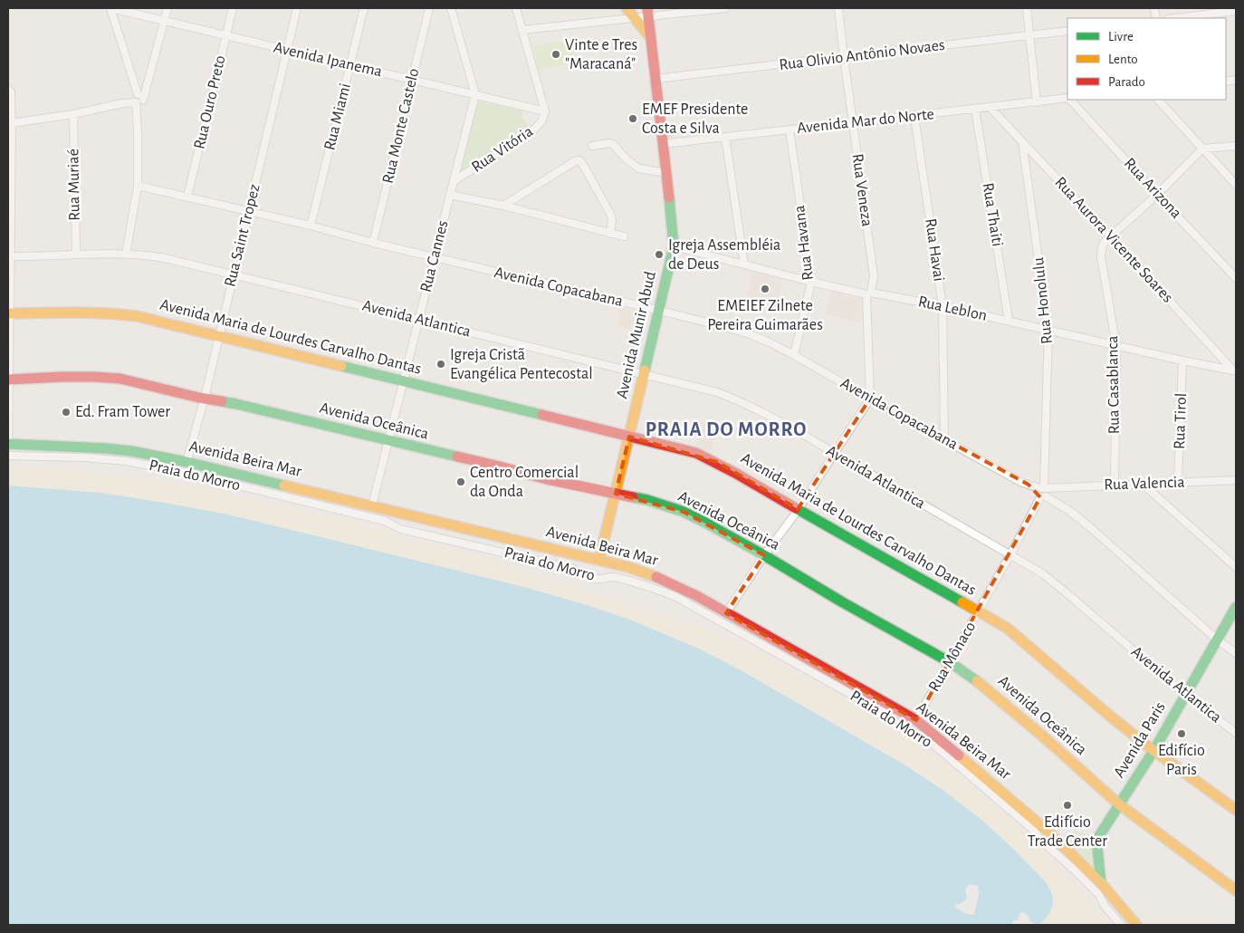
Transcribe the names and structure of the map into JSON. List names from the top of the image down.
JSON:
{
  "streets": {
    "street": [
      "Rua Olivio Antônio Novaes",
      "Avenida Ipanema",
      "Rua Ouro Preto",
      "Rua Miami",
      "Avenida Mar do Norte",
      "Rua Monte Castelo",
      "Rua Vitória",
      "Rua Muriaé",
      "Rua Arizona",
      "Rua Veneza",
      "Rua Thaiti",
      "Rua Saint Tropez",
      "Rua Aurora Vicente Soares",
      "Rua Havana",
      "Rua Havai",
      "Rua Cannes",
      "Avenida Copacabana",
      "Rua Honolulu",
      "Rua Leblon",
      "Avenida Atlantica",
      "Avenida Munir Abud",
      "Avenida Maria de Lourdes Carvalho Dantas",
      "Rua Casablanca",
      "Avenida Oceânica",
      "Rua Tirol",
      "Avenida Beira Mar",
      "Praia do Morro",
      "Rua Valencia",
      "Rua Mônaco",
      "Avenida Paris"
    ]
  },
  "crossings": [
    ["Rua Olivio Antônio Novaes", "Rua Veneza"],
    ["Rua Olivio Antônio Novaes", "Avenida Munir Abud"],
    ["Avenida Ipanema", "Rua Ouro Preto"],
    ["Avenida Ipanema", "Rua Miami"],
    ["Avenida Ipanema", "Rua Monte Castelo"],
    ["Avenida Ipanema", "Rua Vitória"],
    ["Avenida Ipanema", "Rua Saint Tropez"],
    ["Avenida Ipanema", "Rua Cannes"],
    ["Rua Ouro Preto", "Avenida Copacabana"],
    ["Rua Miami", "Avenida Copacabana"],
    ["Avenida Mar do Norte", "Rua Veneza"],
    ["Avenida Mar do Norte", "Rua Thaiti"],
    ["Avenida Mar do Norte", "Rua Aurora Vicente Soares"],
    ["Avenida Mar do Norte", "Rua Havana"],
    ["Avenida Mar do Norte", "Rua Havai"],
    ["Avenida Mar do Norte", "Avenida Munir Abud"],
    ["Rua Monte Castelo", "Avenida Copacabana"],
    ["Rua Vitória", "Rua Cannes"],
    ["Rua Muriaé", "Avenida Atlantica"],
    ["Rua Arizona", "Rua Casablanca"],
    ["Rua Veneza", "Avenida Copacabana"],
    ["Rua Veneza", "Rua Leblon"],
    ["Rua Thaiti", "Rua Leblon"],
    ["Rua Saint Tropez", "Avenida Copacabana"],
    ["Rua Saint Tropez", "Avenida Atlantica"],
    ["Rua Saint Tropez", "Avenida Maria de Lourdes Carvalho Dantas"],
    ["Rua Saint Tropez", "Avenida Oceânica"],
    ["Rua Saint Tropez", "Avenida Beira Mar"],
    ["Rua Aurora Vicente Soares", "Rua Honolulu"],
    ["Rua Aurora Vicente Soares", "Rua Leblon"],
    ["Rua Aurora Vicente Soares", "Rua Casablanca"],
    ["Rua Havana", "Avenida Copacabana"],
    ["Rua Havana", "Rua Leblon"],
    ["Rua Havai", "Avenida Copacabana"],
    ["Rua Havai", "Rua Leblon"],
    ["Rua Cannes", "Avenida Copacabana"],
    ["Rua Cannes", "Avenida Atlantica"],
    ["Rua Cannes", "Avenida Maria de Lourdes Carvalho Dantas"],
    ["Rua Cannes", "Avenida Oceânica"],
    ["Rua Cannes", "Avenida Beira Mar"],
    ["Avenida Copacabana", "Rua Honolulu"],
    ["Avenida Copacabana", "Avenida Munir Abud"],
    ["Avenida Copacabana", "Rua Valencia"],
    ["Avenida Copacabana", "Rua Mônaco"],
    ["Avenida Copacabana", "Avenida Paris"],
    ["Rua Honolulu", "Rua Leblon"],
    ["Rua Honolulu", "Rua Valencia"],
    ["Rua Honolulu", "Rua Mônaco"],
    ["Rua Leblon", "Avenida Munir Abud"],
    ["Rua Leblon", "Rua Casablanca"],
    ["Rua Leblon", "Rua Tirol"],
    ["Avenida Atlantica", "Avenida Munir Abud"],
    ["Avenida Atlantica", "Rua Mônaco"],
    ["Avenida Atlantica", "Avenida Paris"],
    ["Avenida Munir Abud", "Avenida Maria de Lourdes Carvalho Dantas"],
    ["Avenida Munir Abud", "Avenida Oceânica"],
    ["Avenida Munir Abud", "Avenida Beira Mar"],
    ["Avenida Maria de Lourdes Carvalho Dantas", "Rua Mônaco"],
    ["Avenida Maria de Lourdes Carvalho Dantas", "Avenida Paris"],
    ["Rua Casablanca", "Rua Valencia"],
    ["Avenida Oceânica", "Rua Mônaco"],
    ["Avenida Oceânica", "Avenida Paris"],
    ["Rua Tirol", "Rua Valencia"],
    ["Avenida Beira Mar", "Rua Mônaco"],
    ["Avenida Beira Mar", "Avenida Paris"],
    ["Rua Valencia", "Rua Mônaco"]
  ],
  "districts": ["PRAIA DO MORRO"],
  "places": [
    "Vinte e Tres \"Maracaná\"",
    "EMEF Presidente Costa e Silva",
    "Igreja Assembléia de Deus",
    "EMEIEF Zilnete Pereira Guimarães",
    "Igreja Cristã Evangélica Pentecostal",
    "Ed. Fram Tower",
    "Centro Comercial da Onda",
    "Edifício Paris",
    "Edifício Trade Center"
  ],
  "legend": ["Livre", "Lento", "Parado"]
}
